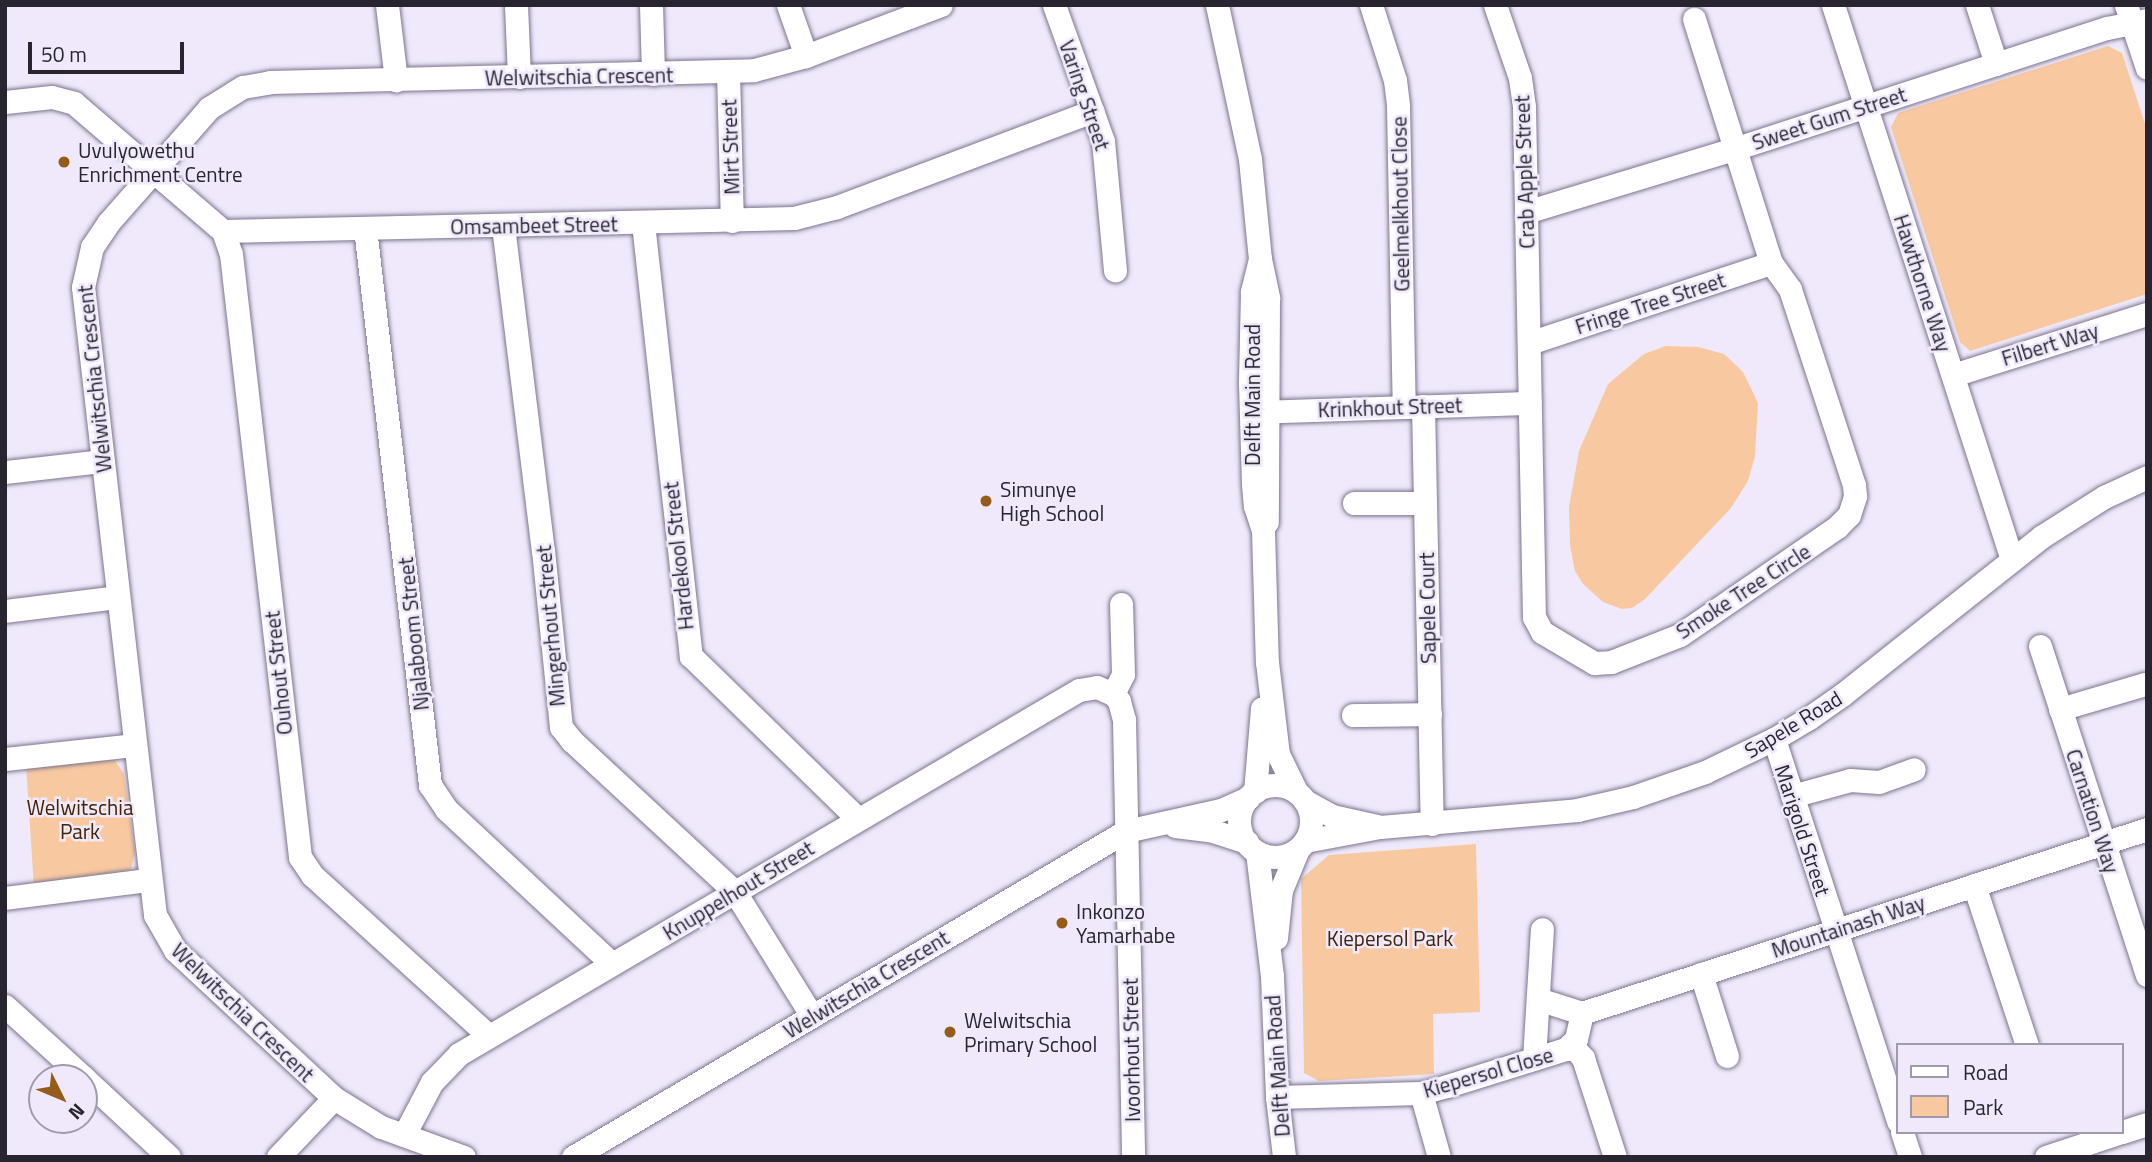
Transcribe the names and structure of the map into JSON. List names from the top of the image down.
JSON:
{
  "streets": {
    "street": [
      "Welwitschia Crescent",
      "Varing Street",
      "Sweet Gum Street",
      "Mirt Street",
      "Crab Apple Street",
      "Geelmelkhout Close",
      "Omsambeet Street",
      "Hawthorne Way",
      "Fringe Tree Street",
      "Filbert Way",
      "Delft Main Road",
      "Krinkhout Street",
      "Hardekool Street",
      "Smoke Tree Circle",
      "Sapele Court",
      "Mingerhout Street",
      "Njalaboom Street",
      "Ouhout Street",
      "Sapele Road",
      "Carnation Way",
      "Marigold Street",
      "Knuppelhout Street",
      "Mountainash Way",
      "Ivoorhout Street",
      "Kiepersol Close"
    ]
  },
  "crossings": [
    ["Welwitschia Crescent", "Mirt Street"],
    ["Welwitschia Crescent", "Delft Main Road"],
    ["Welwitschia Crescent", "Mingerhout Street"],
    ["Welwitschia Crescent", "Sapele Road"],
    ["Welwitschia Crescent", "Knuppelhout Street"],
    ["Welwitschia Crescent", "Ivoorhout Street"],
    ["Varing Street", "Omsambeet Street"],
    ["Sweet Gum Street", "Crab Apple Street"],
    ["Sweet Gum Street", "Hawthorne Way"],
    ["Sweet Gum Street", "Smoke Tree Circle"],
    ["Mirt Street", "Omsambeet Street"],
    ["Crab Apple Street", "Fringe Tree Street"],
    ["Crab Apple Street", "Smoke Tree Circle"],
    ["Geelmelkhout Close", "Krinkhout Street"],
    ["Geelmelkhout Close", "Sapele Court"],
    ["Omsambeet Street", "Hardekool Street"],
    ["Omsambeet Street", "Mingerhout Street"],
    ["Omsambeet Street", "Njalaboom Street"],
    ["Omsambeet Street", "Ouhout Street"],
    ["Hawthorne Way", "Filbert Way"],
    ["Hawthorne Way", "Sapele Road"],
    ["Fringe Tree Street", "Smoke Tree Circle"],
    ["Delft Main Road", "Krinkhout Street"],
    ["Delft Main Road", "Sapele Road"],
    ["Delft Main Road", "Kiepersol Close"],
    ["Krinkhout Street", "Smoke Tree Circle"],
    ["Krinkhout Street", "Sapele Court"],
    ["Hardekool Street", "Knuppelhout Street"],
    ["Sapele Court", "Sapele Road"],
    ["Mingerhout Street", "Knuppelhout Street"],
    ["Njalaboom Street", "Knuppelhout Street"],
    ["Ouhout Street", "Knuppelhout Street"],
    ["Sapele Road", "Marigold Street"],
    ["Carnation Way", "Mountainash Way"],
    ["Marigold Street", "Mountainash Way"],
    ["Knuppelhout Street", "Ivoorhout Street"]
  ],
  "parks": ["Welwitschia Park", "Kiepersol Park"],
  "places": [
    "Uvulyowethu Enrichment Centre",
    "Simunye High School",
    "Inkonzo Yamarhabe",
    "Welwitschia Primary School"
  ],
  "legend": ["Road", "Park"],
  "scale_bar": "50 m",
  "north": "bottom right"
}
